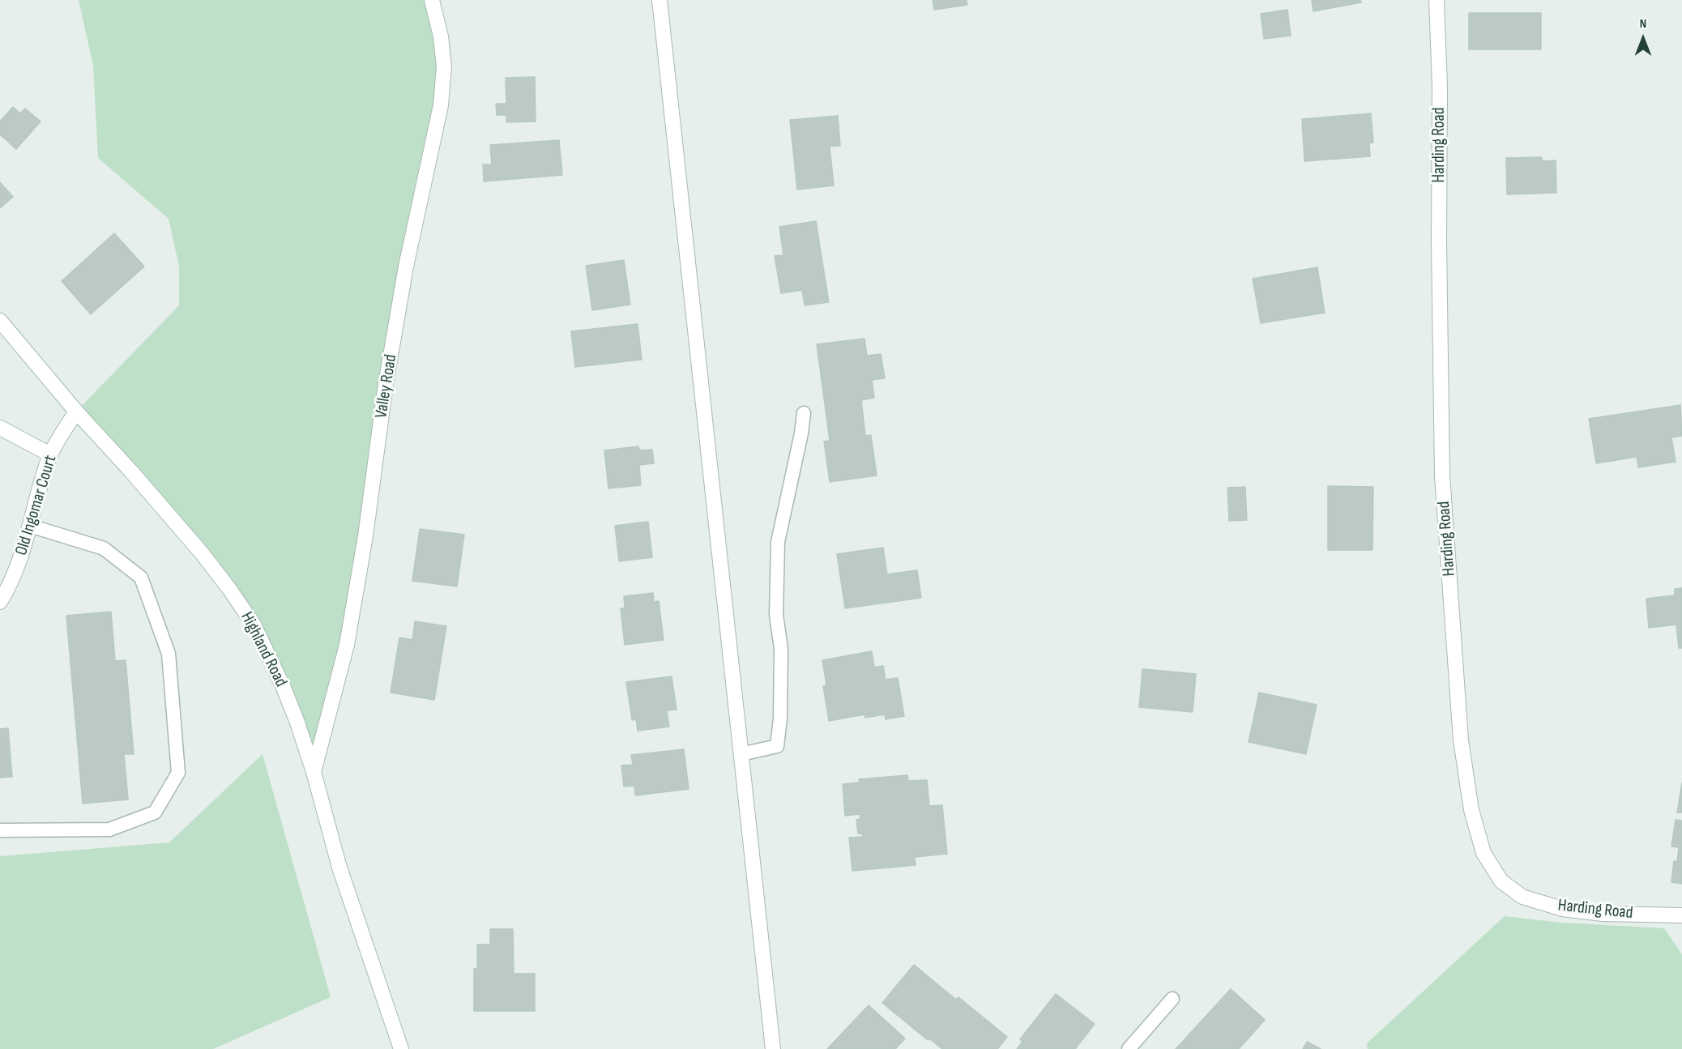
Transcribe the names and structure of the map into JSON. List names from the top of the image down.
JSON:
{
  "streets": {
    "street": [
      "Harding Road",
      "Valley Road",
      "Old Ingomar Court",
      "Highland Road"
    ]
  },
  "crossings": [
    ["Valley Road", "Highland Road"],
    ["Old Ingomar Court", "Highland Road"]
  ],
  "north": "top"
}
